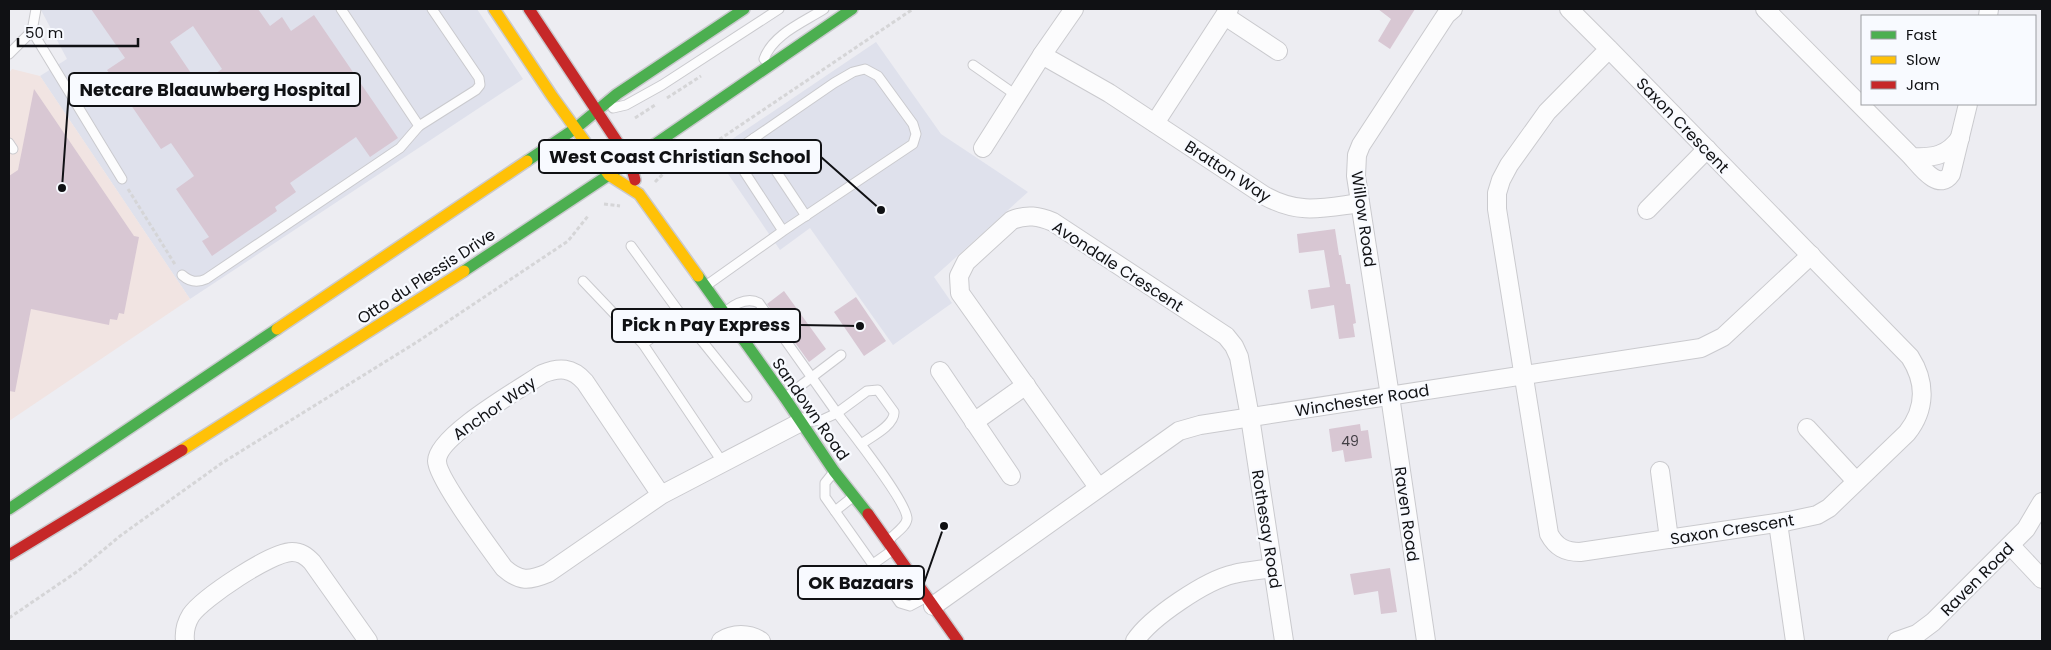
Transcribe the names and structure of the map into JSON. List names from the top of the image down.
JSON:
{
  "streets": {
    "main road": ["Otto du Plessis Drive", "Sandown Road"],
    "street": [
      "Saxon Crescent",
      "Bratton Way",
      "Willow Road",
      "Avondale Crescent",
      "Winchester Road",
      "Anchor Way",
      "Raven Road",
      "Rothesay Road"
    ]
  },
  "crossings": [
    ["Saxon Crescent", "Winchester Road"],
    ["Bratton Way", "Willow Road"],
    ["Willow Road", "Winchester Road"],
    ["Willow Road", "Raven Road"],
    ["Avondale Crescent", "Winchester Road"],
    ["Avondale Crescent", "Rothesay Road"],
    ["Otto du Plessis Drive", "Sandown Road"],
    ["Winchester Road", "Sandown Road"],
    ["Winchester Road", "Raven Road"],
    ["Winchester Road", "Rothesay Road"],
    ["Anchor Way", "Sandown Road"]
  ],
  "places": [
    "Netcare Blaauwberg Hospital",
    "West Coast Christian School",
    "Pick n Pay Express",
    "OK Bazaars"
  ],
  "house_numbers": ["49"],
  "legend": ["Fast", "Slow", "Jam"],
  "scale_bar": "50 m"
}
